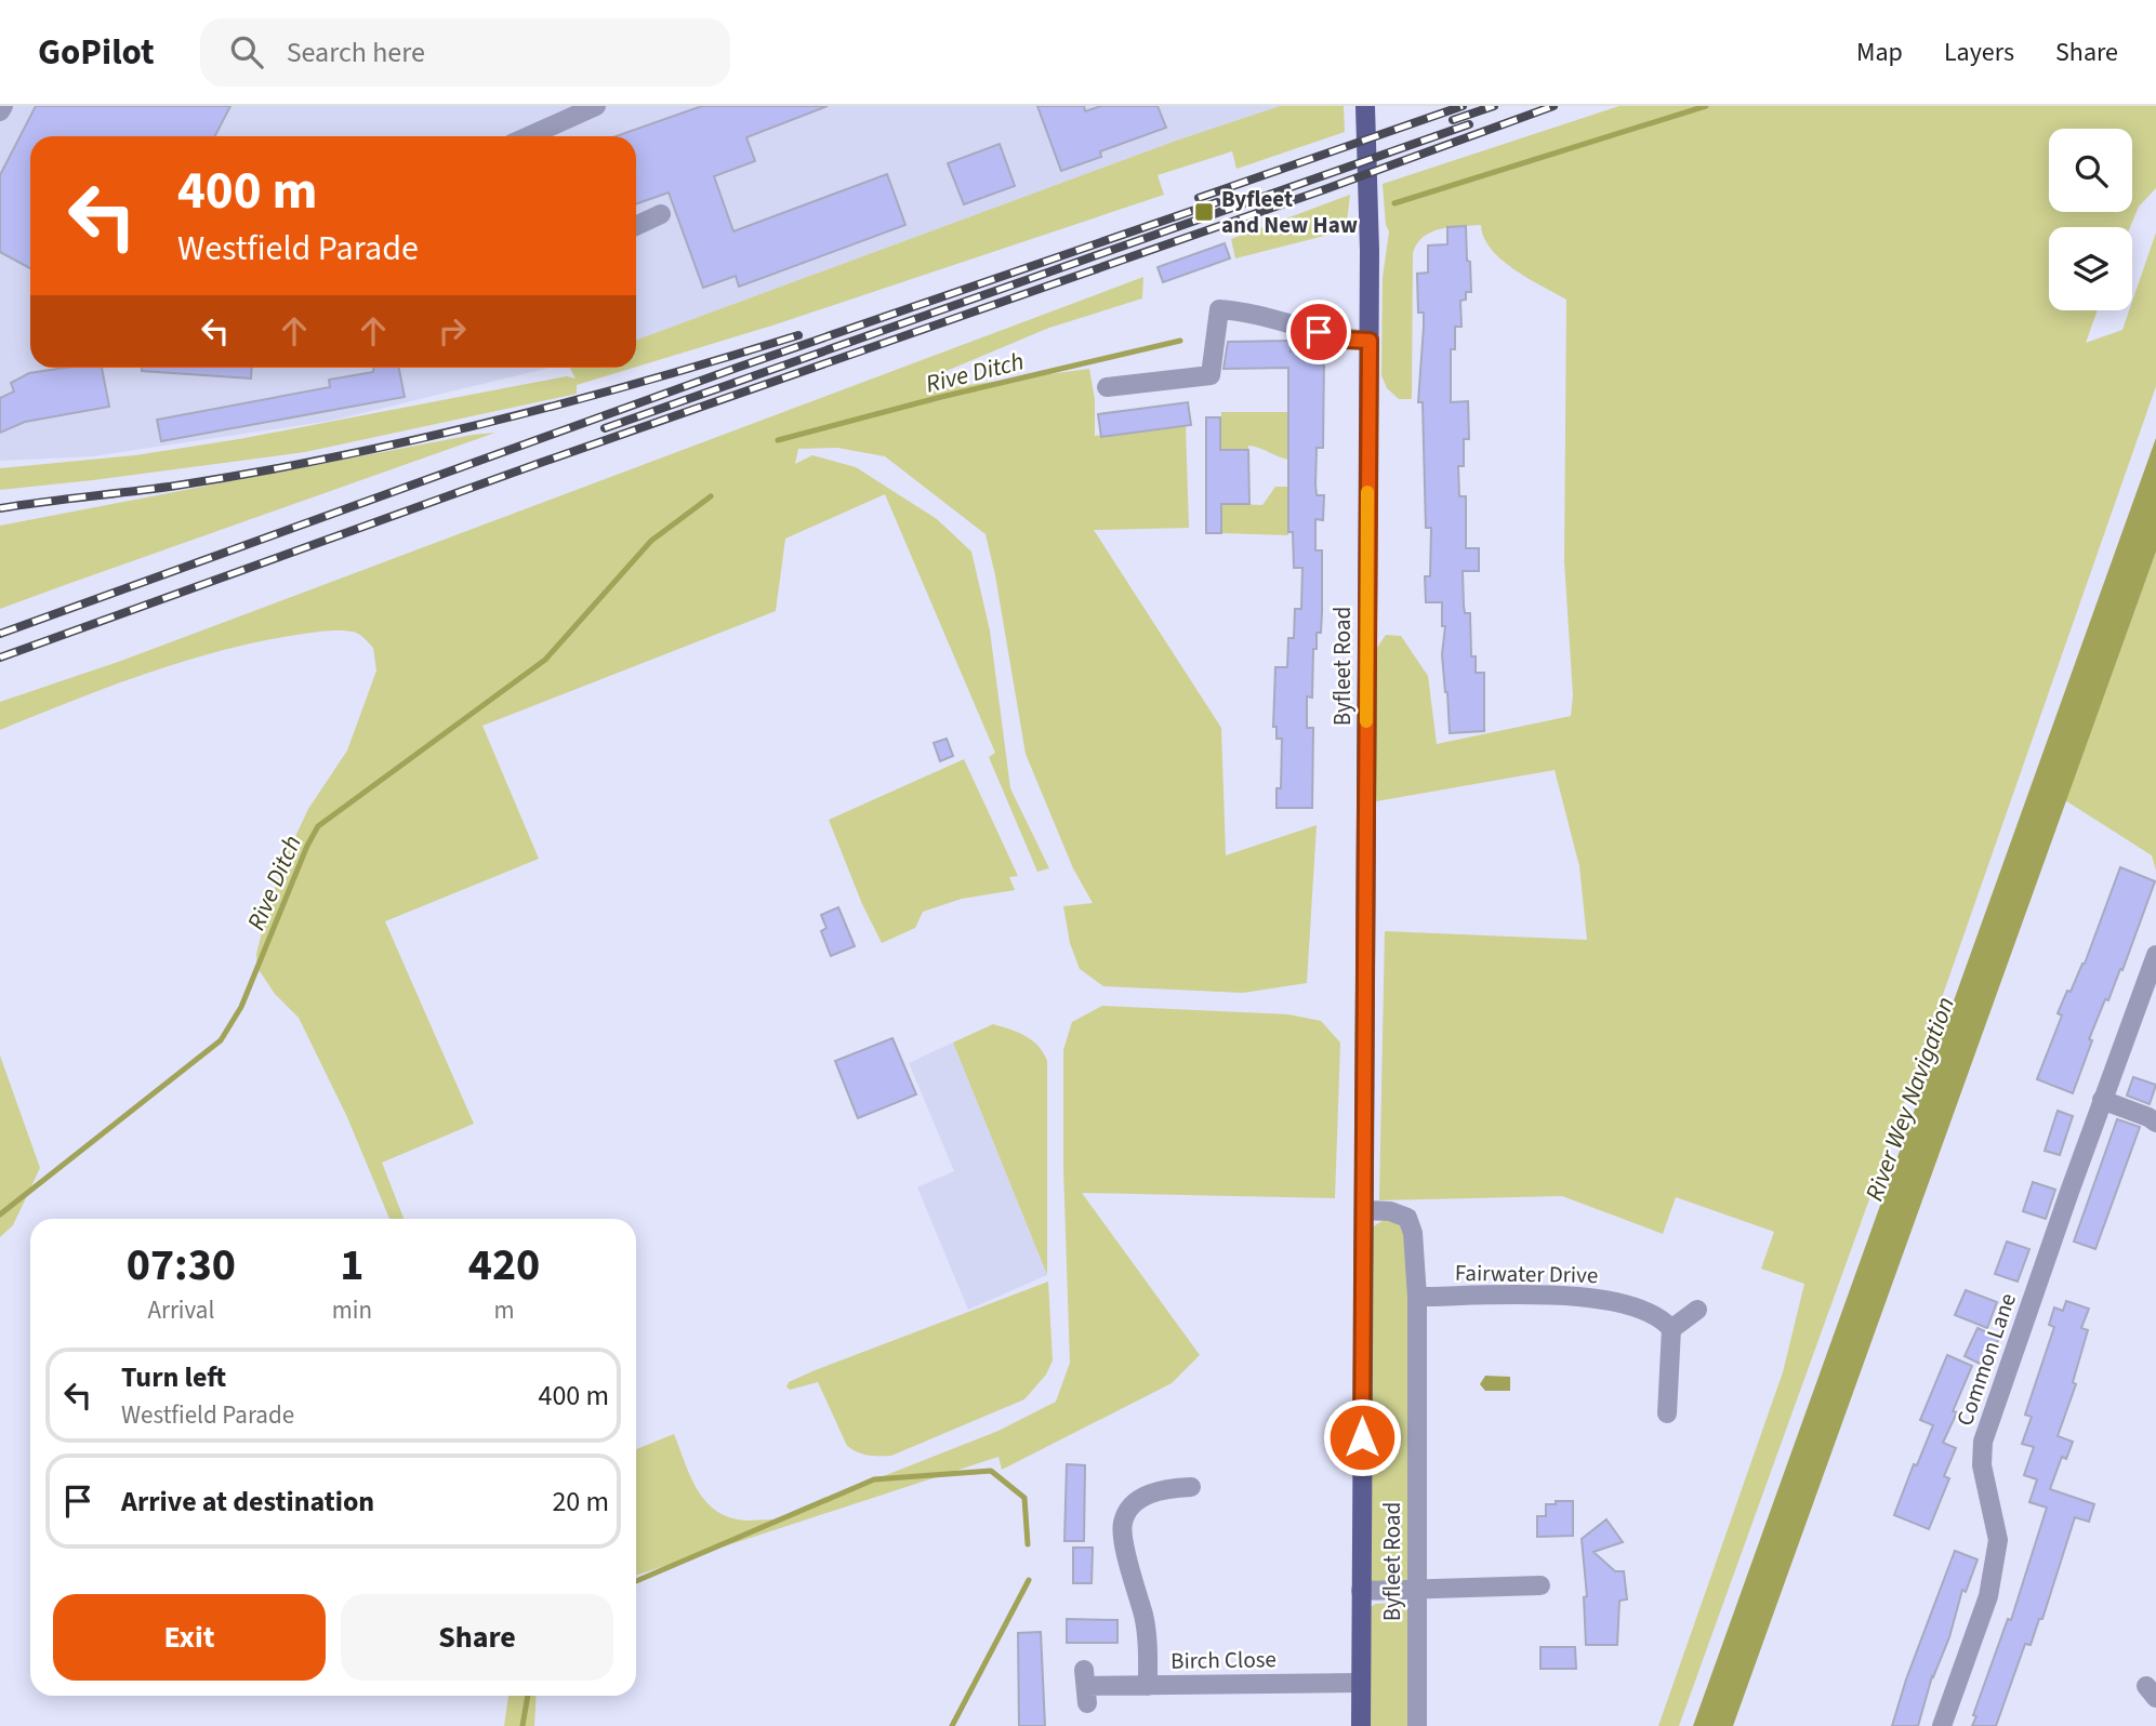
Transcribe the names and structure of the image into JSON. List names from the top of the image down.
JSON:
{
  "streets": {
    "main road": ["Byfleet Road"],
    "street": ["Fairwater Drive", "Common Lane", "Birch Close"]
  },
  "crossings": [
    ["Byfleet Road", "Fairwater Drive"],
    ["Byfleet Road", "Birch Close"]
  ],
  "water": ["Rive Ditch", "River Wey Navigation"],
  "places": {
    "transit": ["Byfleet and New Haw"]
  },
  "page": {
    "header": "GoPilot",
    "search": "Search here",
    "nav": ["Map", "Layers", "Share"],
    "turn": ["400 m", "Westfield Parade"],
    "eta": [
      "07:30",
      "Arrival",
      "1",
      "min",
      "420",
      "m"
    ],
    "list": [
      {
        "name": "Turn left",
        "note": "Westfield Parade",
        "value": "400 m"
      },
      {
        "name": "Arrive at destination",
        "value": "20 m"
      }
    ],
    "buttons": ["Exit", "Share"]
  }
}
